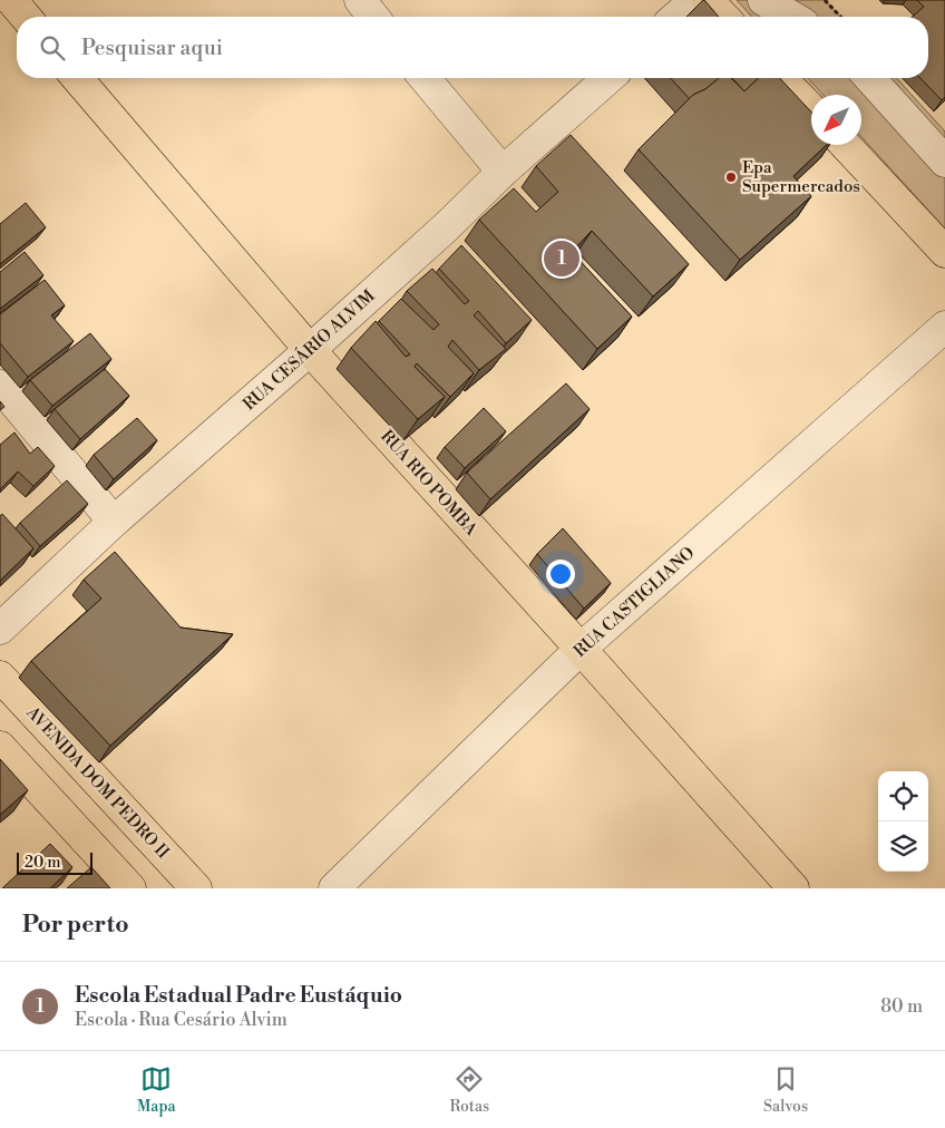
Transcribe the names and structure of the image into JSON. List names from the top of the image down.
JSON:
{
  "streets": {
    "main road": ["RUA RIO POMBA", "AVENIDA DOM PEDRO II"],
    "street": ["RUA CESÁRIO ALVIM", "RUA CASTIGLIANO"]
  },
  "crossings": [
    ["RUA CESÁRIO ALVIM", "RUA RIO POMBA"],
    ["RUA RIO POMBA", "RUA CASTIGLIANO"]
  ],
  "places": ["Epa Supermercados"],
  "scale_bar": "20 m",
  "north": "bottom left",
  "page": {
    "search": "Pesquisar aqui",
    "pins": "1",
    "scale": "20 m",
    "heading": "Por perto",
    "list": [
      {
        "mark": "1",
        "name": "Escola Estadual Padre Eustáquio",
        "note": "Escola · Rua Cesário Alvim",
        "value": "80 m"
      }
    ],
    "nav": ["Mapa", "Rotas", "Salvos"]
  }
}
